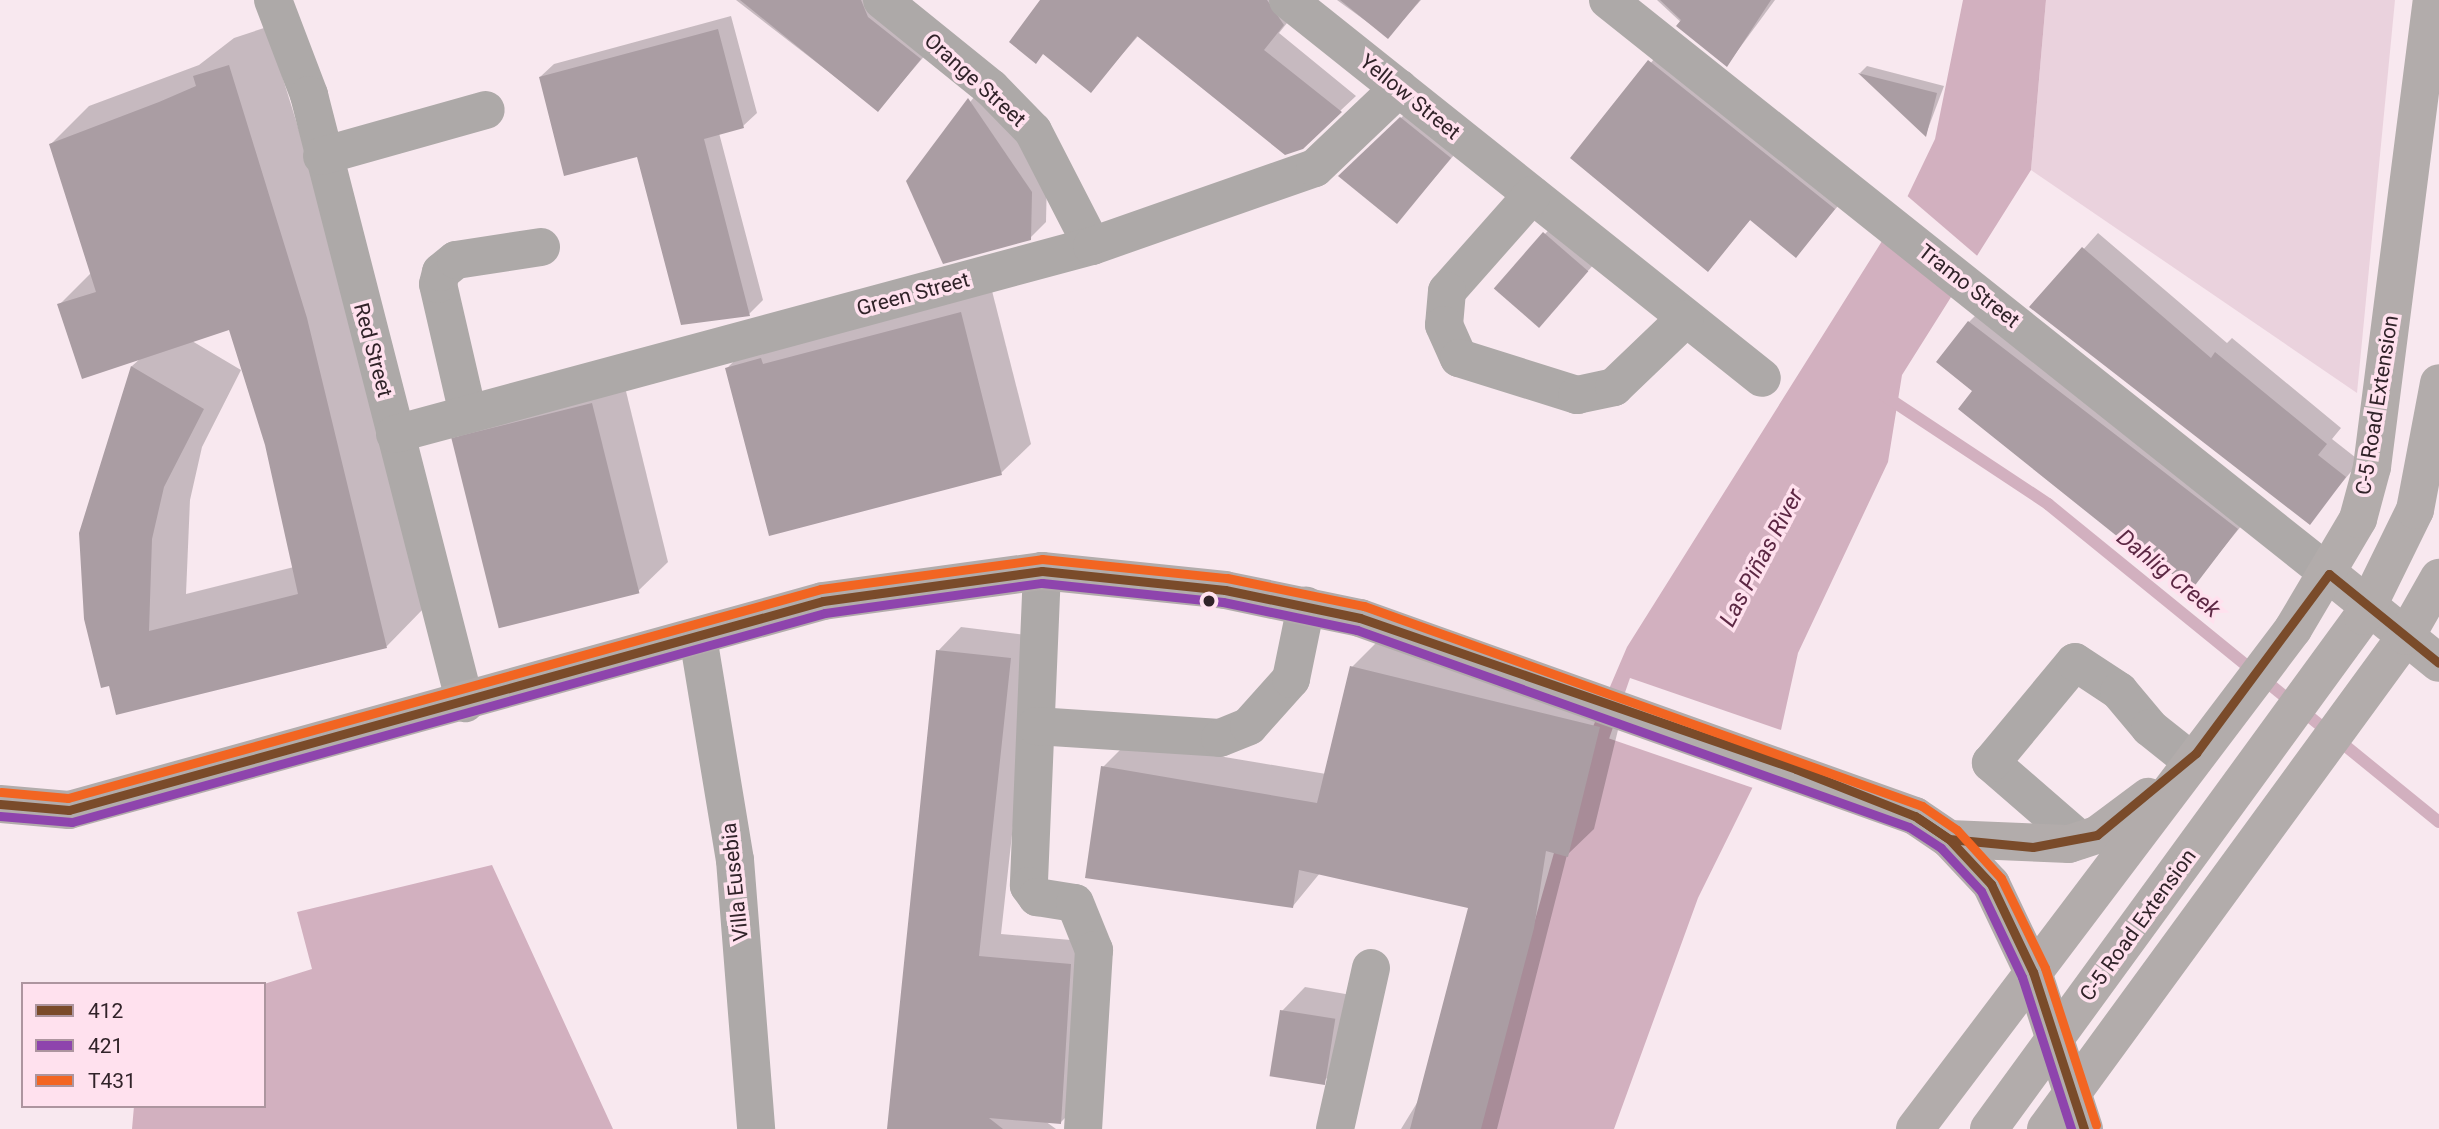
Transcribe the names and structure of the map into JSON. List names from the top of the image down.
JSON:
{
  "streets": {
    "main road": ["C-5 Road Extension"],
    "street": [
      "Orange Street",
      "Yellow Street",
      "Tramo Street",
      "Green Street",
      "Red Street",
      "Villa Eusebia"
    ]
  },
  "crossings": [
    ["Orange Street", "Green Street"],
    ["Yellow Street", "Green Street"],
    ["Tramo Street", "C-5 Road Extension"],
    ["Green Street", "Red Street"]
  ],
  "water": ["Las Piñas River", "Dahlig Creek"],
  "lines": ["transit line T431", "transit line 412", "transit line 421"],
  "legend": ["412", "421", "T431"]
}
